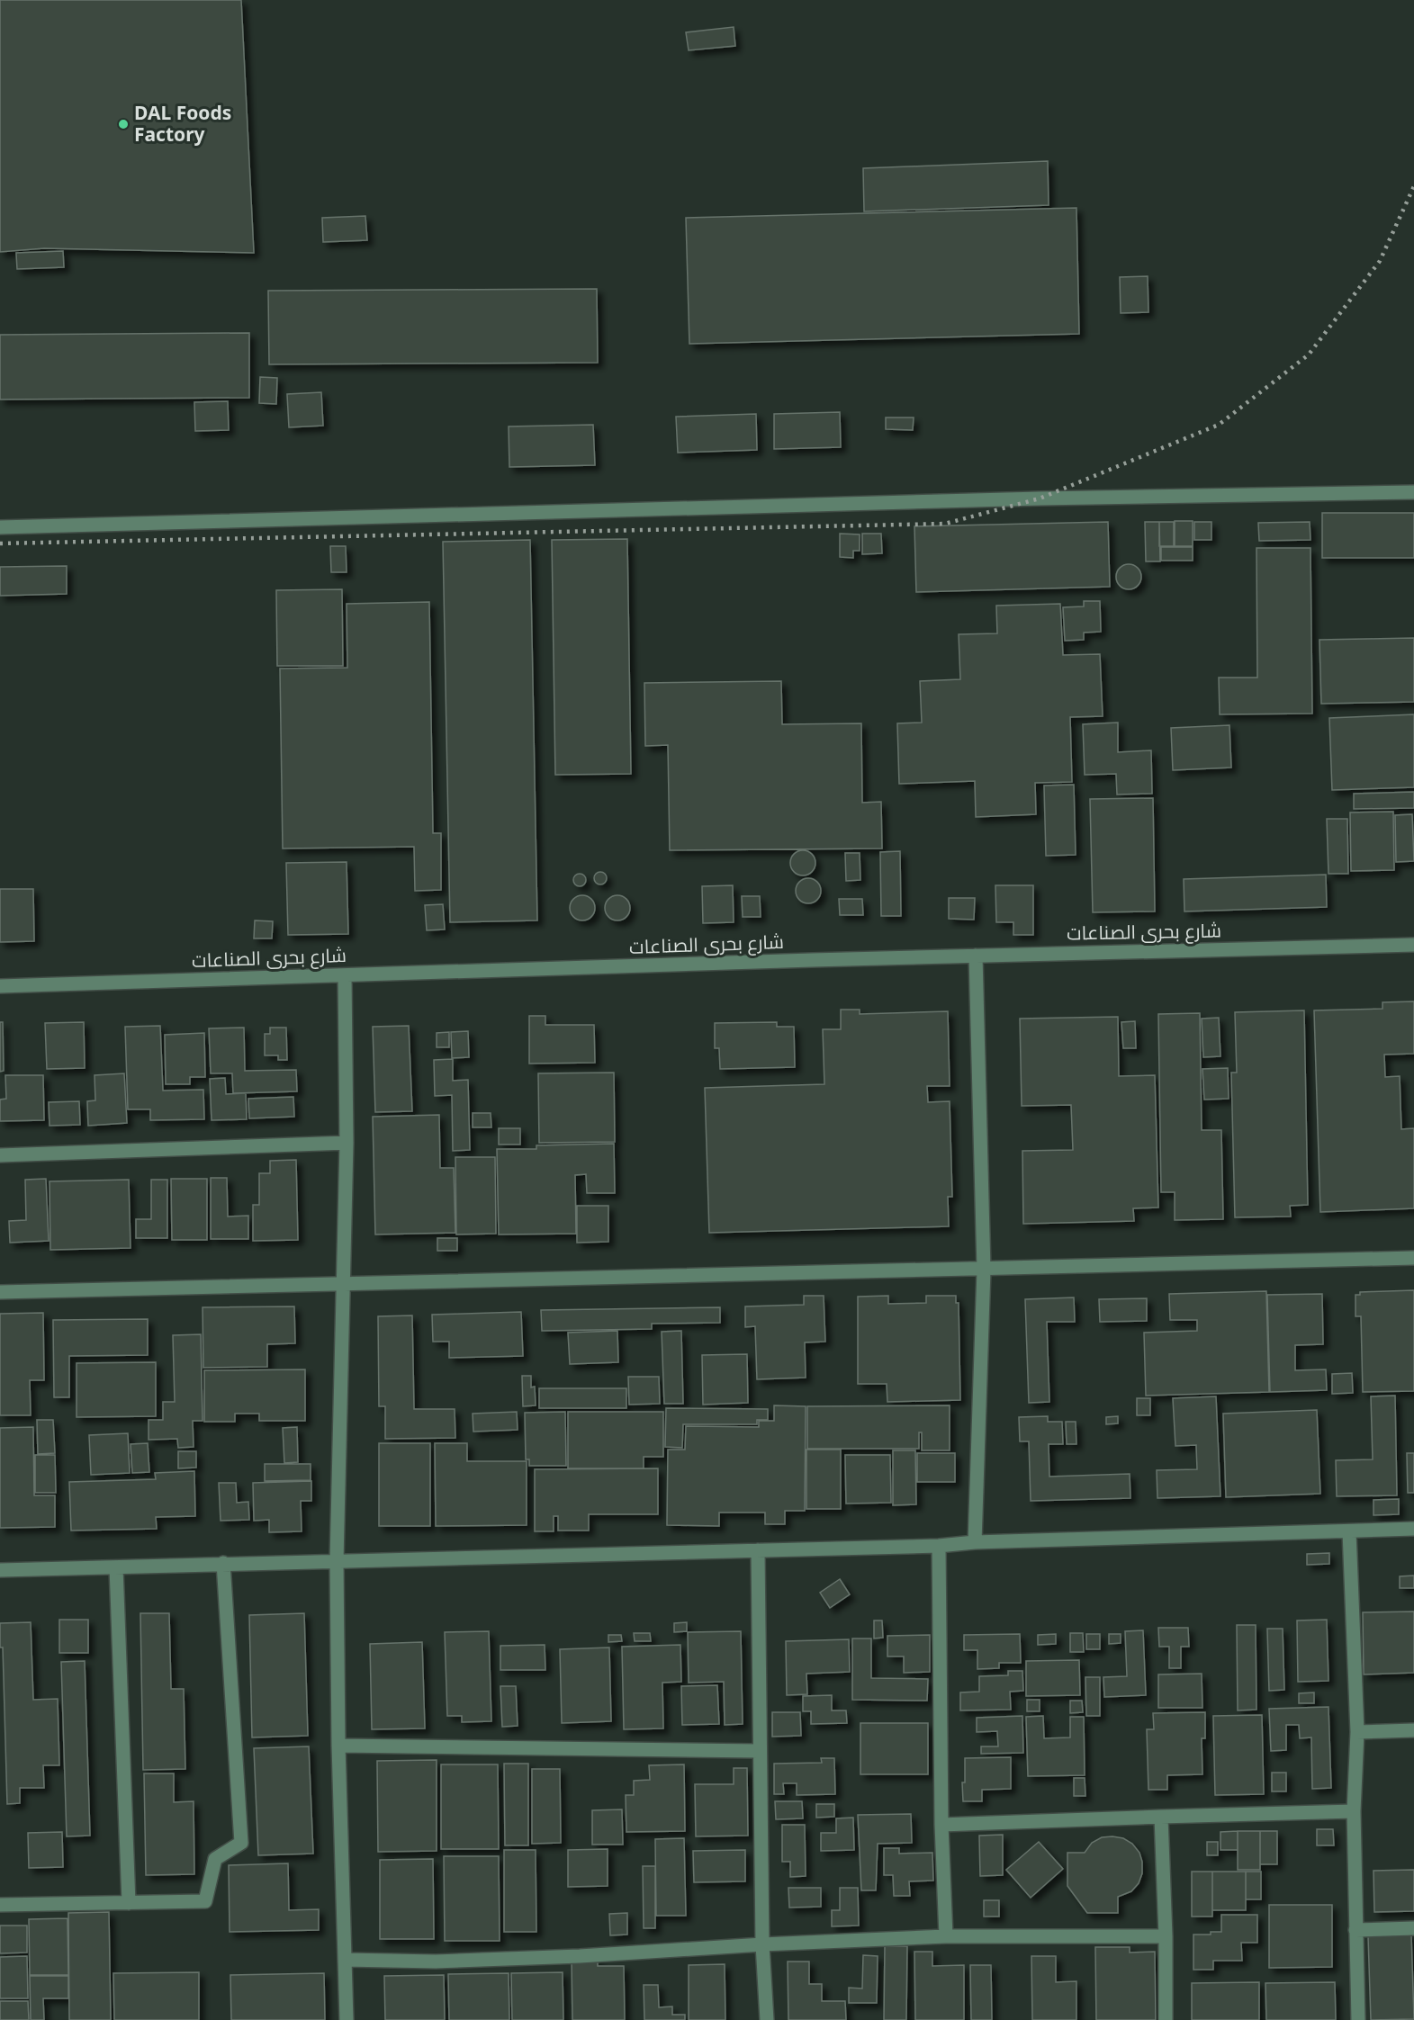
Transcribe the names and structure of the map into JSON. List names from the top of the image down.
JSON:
{
  "streets": {
    "street": ["شارع بحرى الصناعات"]
  },
  "places": ["DAL Foods Factory"]
}
